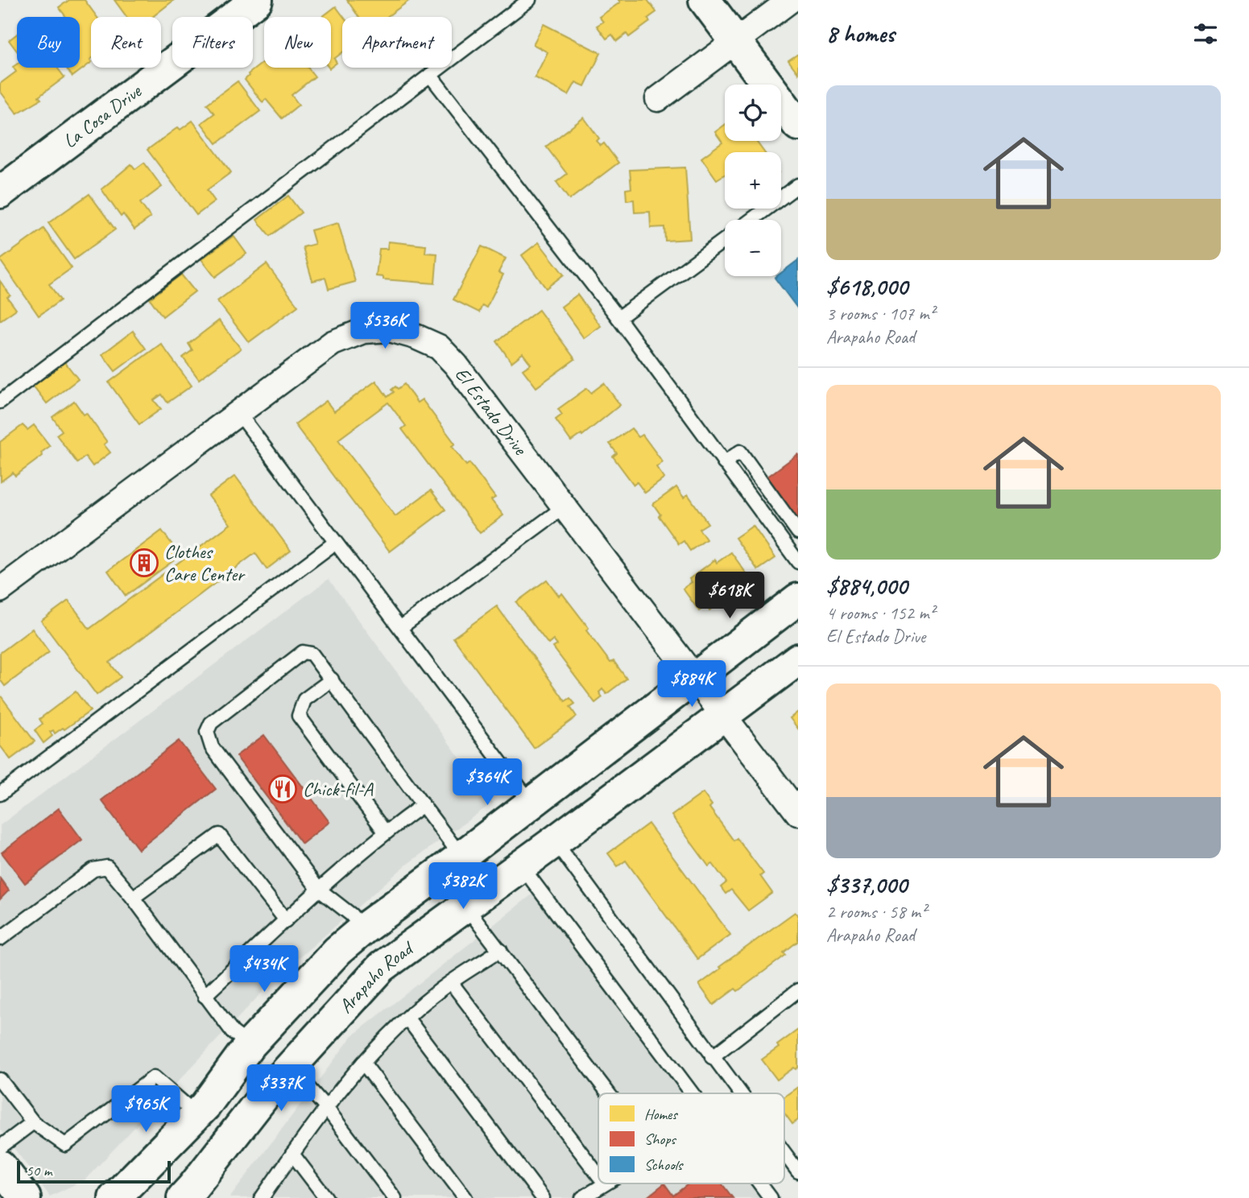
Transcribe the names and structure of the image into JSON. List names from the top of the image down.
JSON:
{
  "streets": {
    "main road": ["La Cosa Drive", "Arapaho Road"],
    "street": ["El Estado Drive"]
  },
  "crossings": [
    ["El Estado Drive", "Arapaho Road"]
  ],
  "places": {
    "building": ["Clothes Care Center"],
    "restaurant": ["Chick-fil-A"]
  },
  "legend": ["Homes", "Shops", "Schools"],
  "scale_bar": "50 m",
  "page": {
    "heading": "8 homes",
    "chip": [
      "Buy",
      "Rent",
      "Filters",
      "New",
      "Apartment"
    ],
    "list": [
      {
        "name": "$618,000",
        "note": "3 rooms · 107 m² · Arapaho Road"
      },
      {
        "name": "$884,000",
        "note": "4 rooms · 152 m² · El Estado Drive"
      },
      {
        "name": "$337,000",
        "note": "2 rooms · 58 m² · Arapaho Road"
      }
    ],
    "map_buttons": ["+", "−"],
    "price": [
      "$536K",
      "$618K",
      "$884K",
      "$364K",
      "$382K",
      "$434K",
      "$337K",
      "$965K"
    ],
    "scale": "50 m"
  }
}
